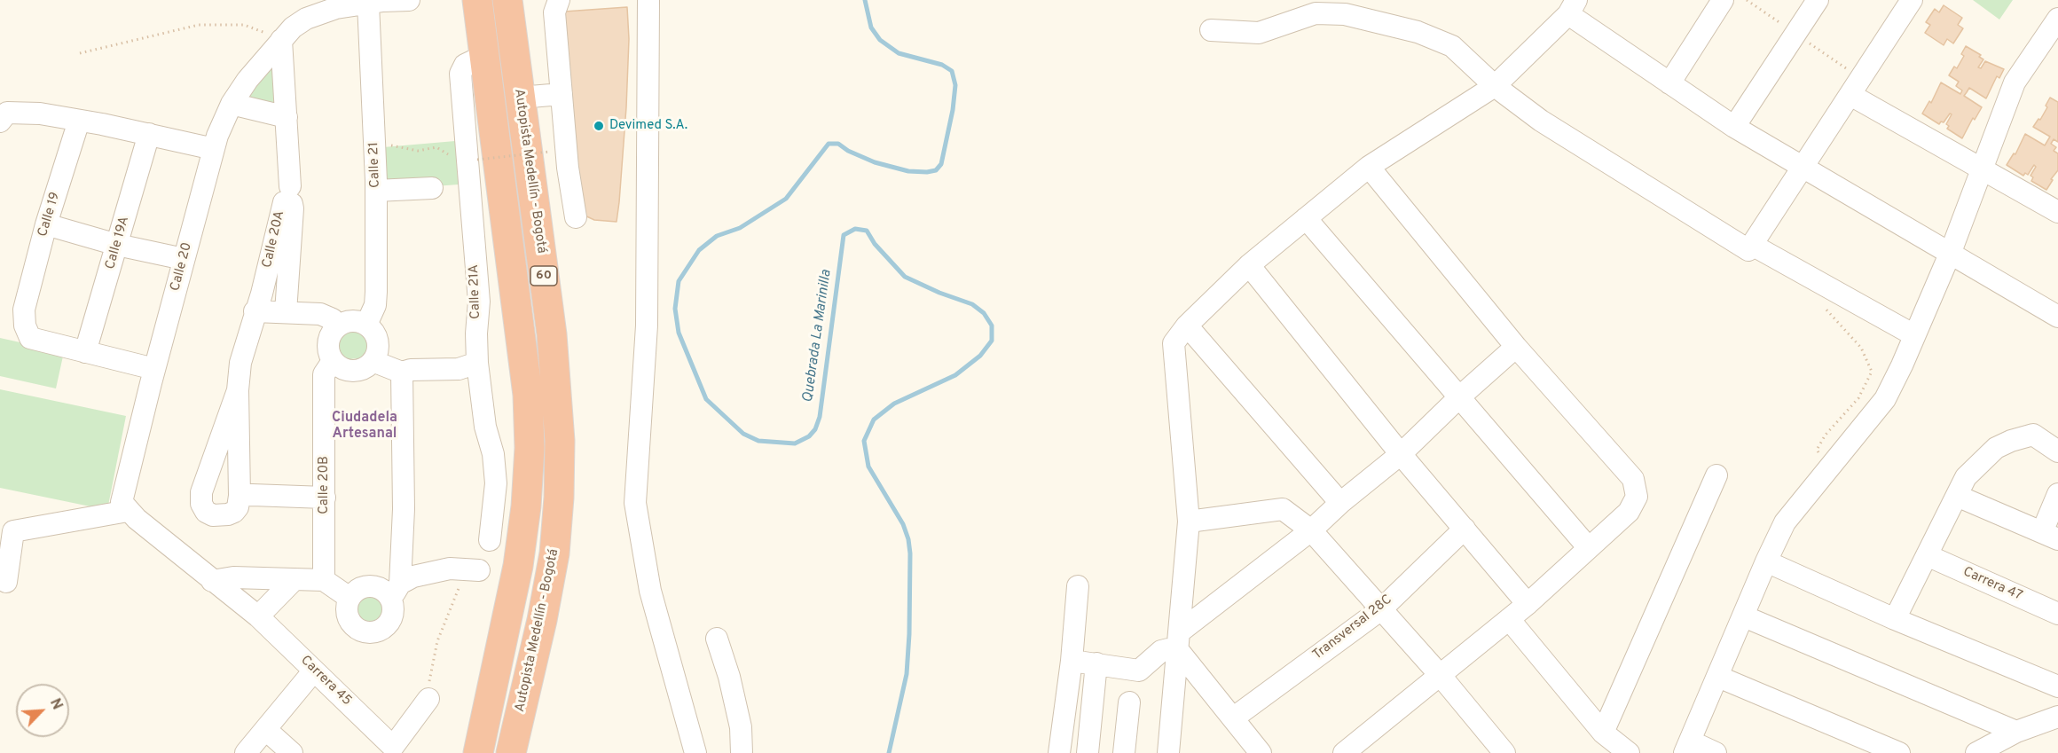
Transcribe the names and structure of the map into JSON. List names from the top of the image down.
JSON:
{
  "streets": {
    "highway": ["Autopista Medellín - Bogotá", "60"],
    "street": [
      "Calle 21",
      "Calle 19",
      "Calle 20A",
      "Calle 19A",
      "Calle 20",
      "Calle 21A",
      "Calle 20B",
      "Carrera 47",
      "Transversal 28C",
      "Carrera 45"
    ]
  },
  "crossings": [
    ["Calle 21", "Calle 20"],
    ["Calle 21", "Calle 20B"],
    ["Calle 19", "Calle 19A"],
    ["Calle 20", "Carrera 45"],
    ["60", "Calle 21A"]
  ],
  "districts": ["Ciudadela Artesanal"],
  "water": ["Quebrada La Marinilla"],
  "places": ["Devimed S.A."],
  "north": "top right"
}
